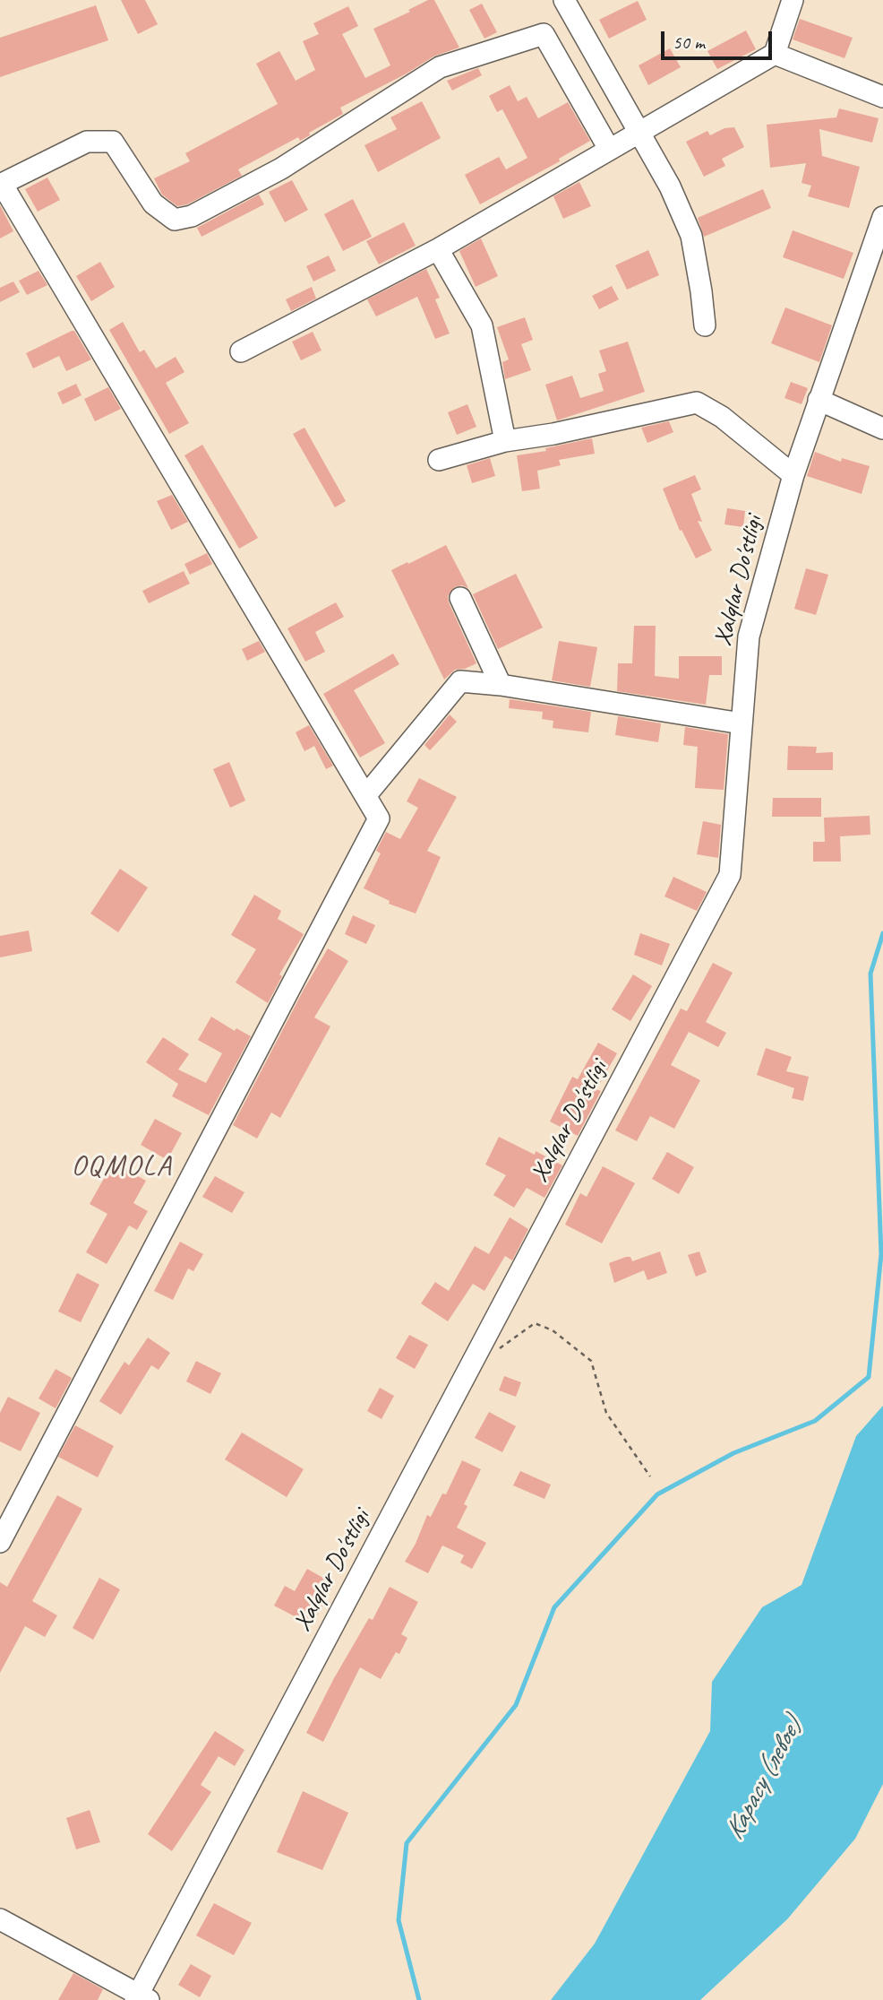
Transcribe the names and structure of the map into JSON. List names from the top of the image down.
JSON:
{
  "streets": {
    "street": ["Xalqlar Do'stligi"]
  },
  "districts": ["OQMOLA"],
  "water": ["Карасу (левое)"],
  "scale_bar": "50 m"
}
